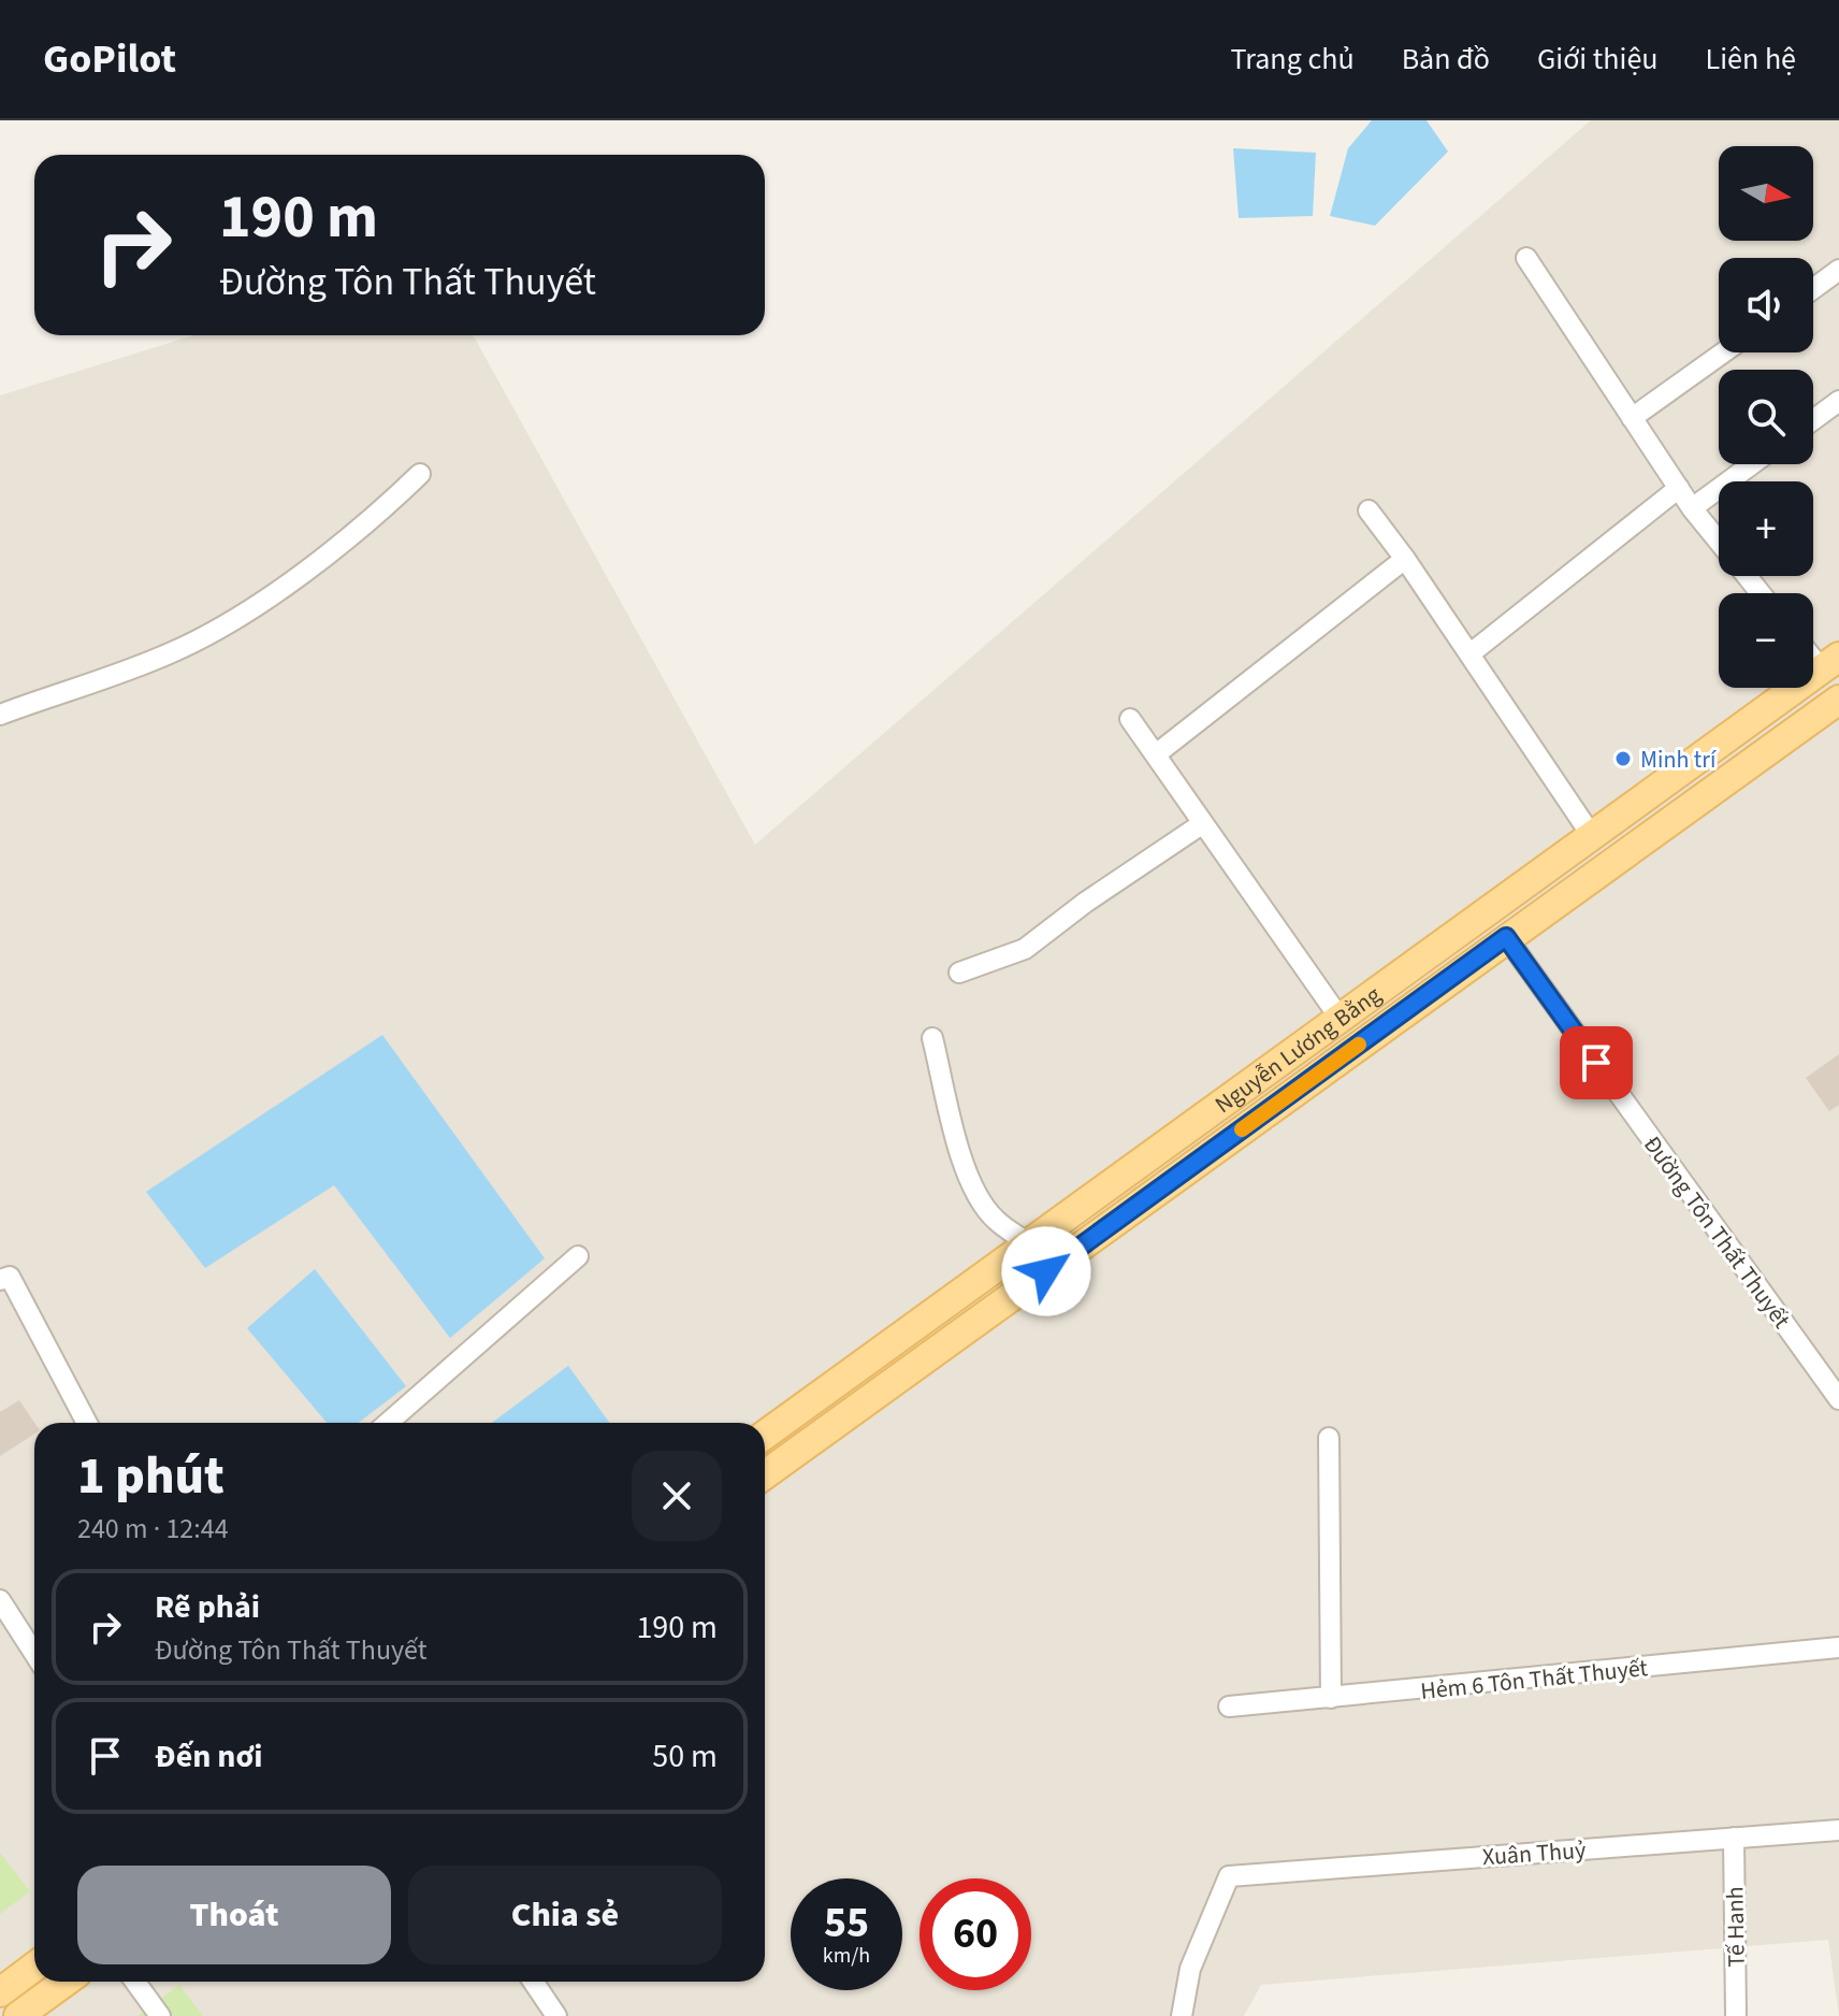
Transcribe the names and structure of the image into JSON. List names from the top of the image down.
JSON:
{
  "streets": {
    "main road": ["Nguyễn Lương Bằng"],
    "street": [
      "Đường Tôn Thất Thuyết",
      "Hẻm 6 Tôn Thất Thuyết",
      "Xuân Thuỷ",
      "Tế Hanh"
    ]
  },
  "crossings": [
    ["Nguyễn Lương Bằng", "Đường Tôn Thất Thuyết"],
    ["Xuân Thuỷ", "Tế Hanh"]
  ],
  "places": ["Minh trí"],
  "north": "right",
  "page": {
    "header": "GoPilot",
    "nav": [
      "Trang chủ",
      "Bản đồ",
      "Giới thiệu",
      "Liên hệ"
    ],
    "map_buttons": ["+", "−"],
    "turn": ["190 m", "Đường Tôn Thất Thuyết"],
    "heading": ["1 phút", "240 m · 12:44"],
    "list": [
      {
        "name": "Rẽ phải",
        "note": "Đường Tôn Thất Thuyết",
        "value": "190 m"
      },
      {
        "name": "Đến nơi",
        "value": "50 m"
      }
    ],
    "buttons": ["Thoát", "Chia sẻ"],
    "speed": "55 km/h",
    "limit": "60"
  }
}
